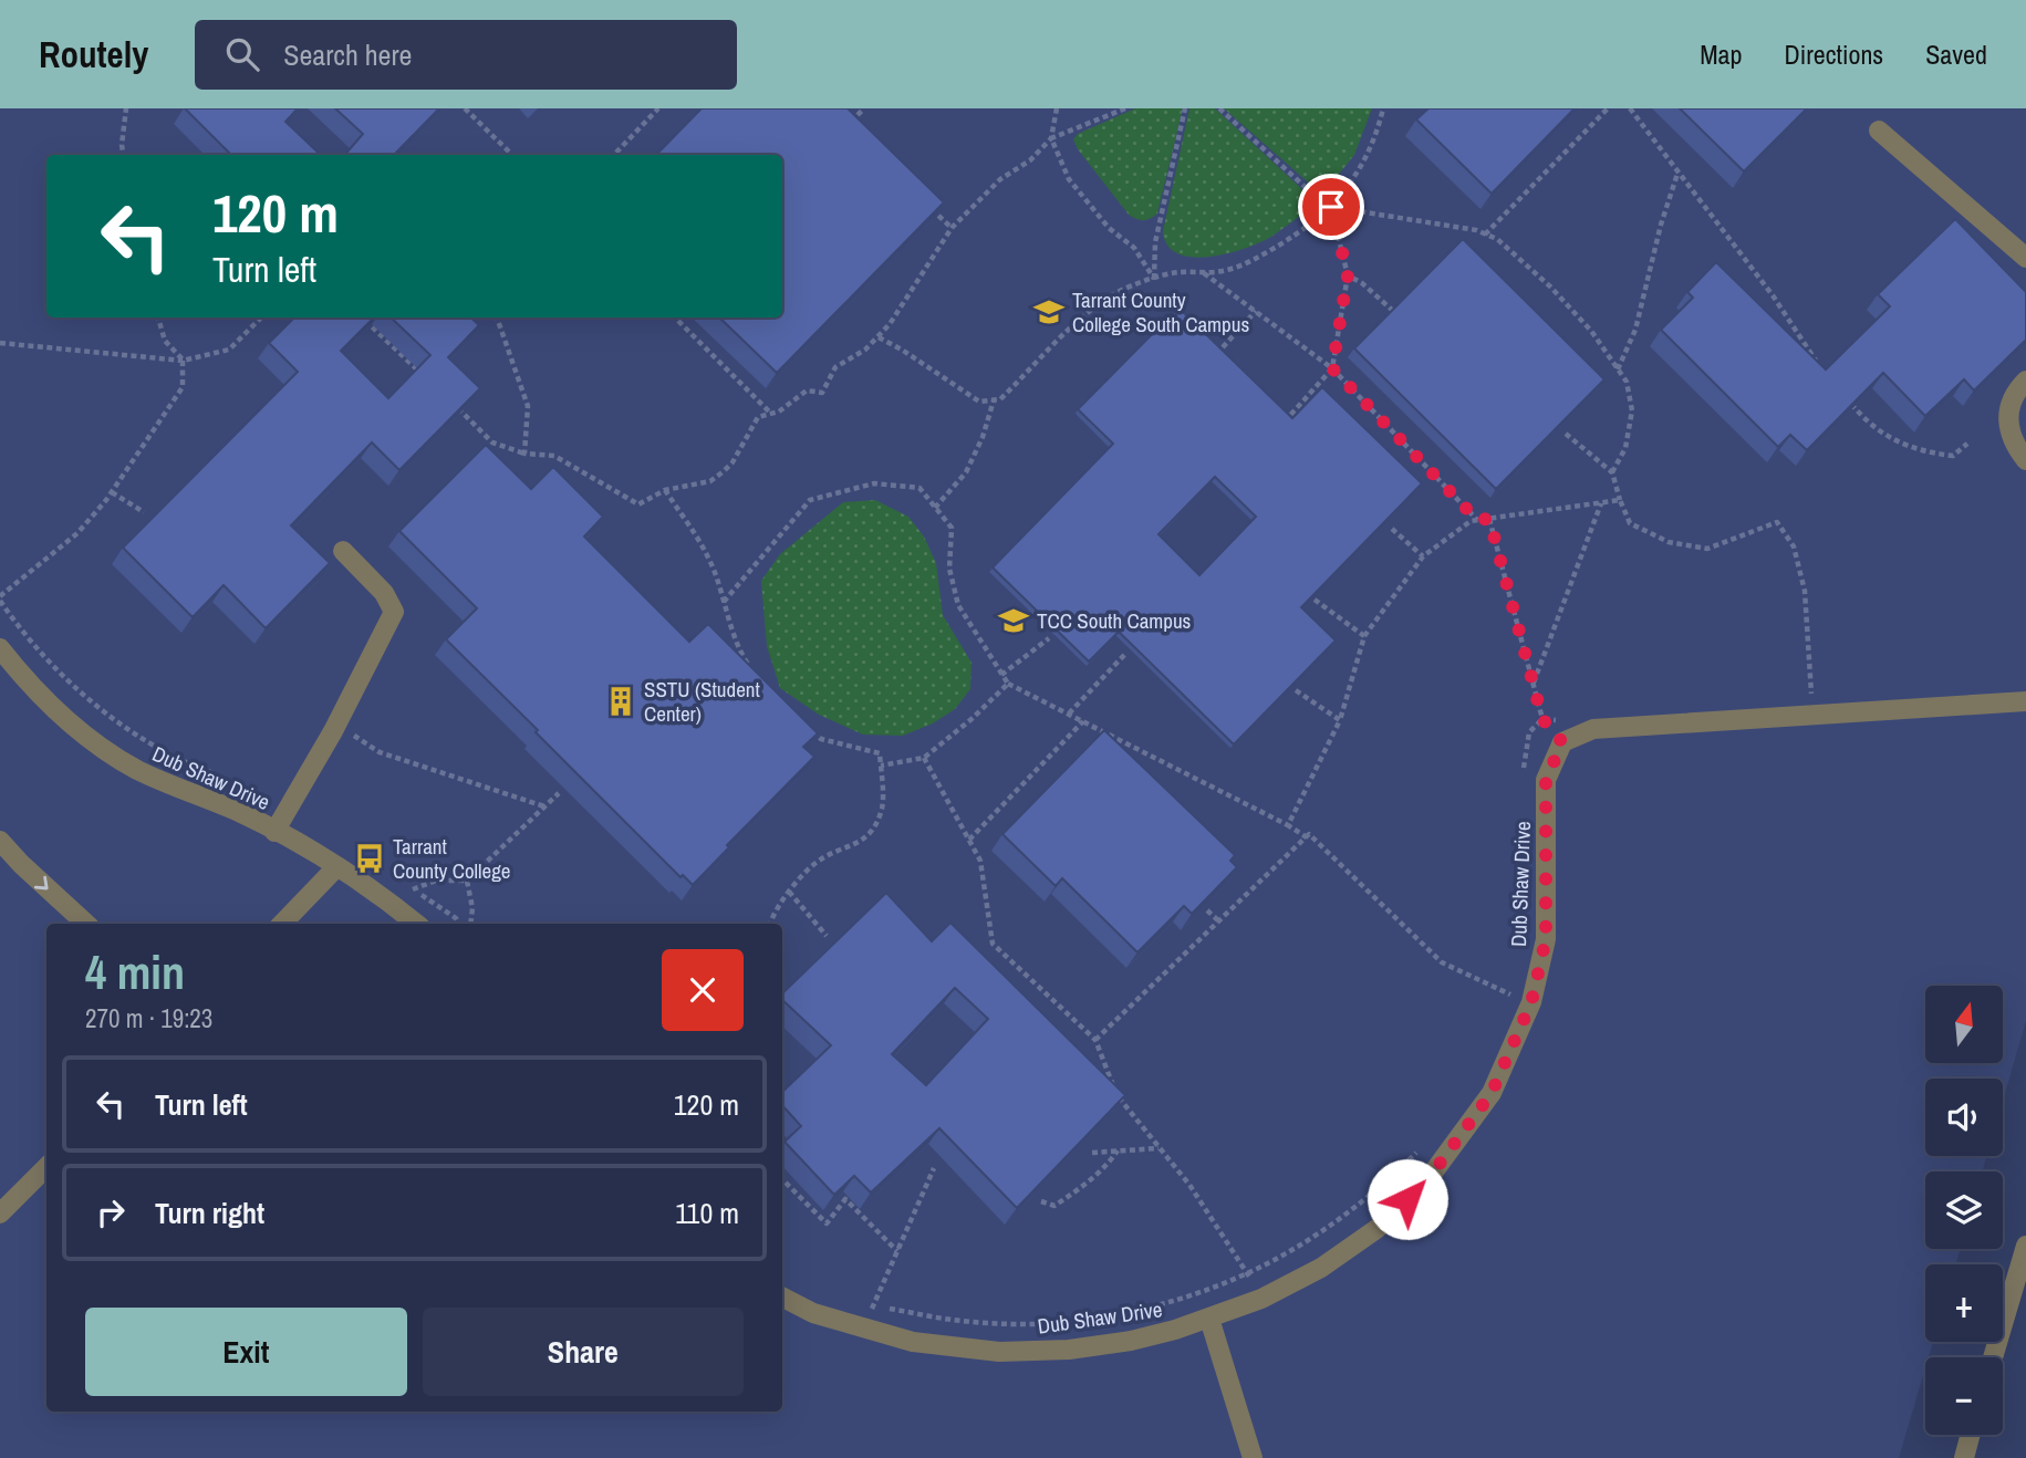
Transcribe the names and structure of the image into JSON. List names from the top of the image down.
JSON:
{
  "streets": {
    "street": ["Dub Shaw Drive"]
  },
  "places": {
    "school or university": ["Tarrant County College South Campus", "TCC South Campus"],
    "building": ["SSTU (Student Center)"],
    "bus stop": ["Tarrant County College"]
  },
  "north": "top",
  "page": {
    "header": "Routely",
    "search": "Search here",
    "nav": ["Map", "Directions", "Saved"],
    "turn": ["120 m", "Turn left"],
    "heading": ["4 min", "270 m · 19:23"],
    "map_buttons": ["+", "−"],
    "list": [
      {
        "name": "Turn left",
        "value": "120 m"
      },
      {
        "name": "Turn right",
        "value": "110 m"
      }
    ],
    "buttons": ["Exit", "Share"]
  }
}
